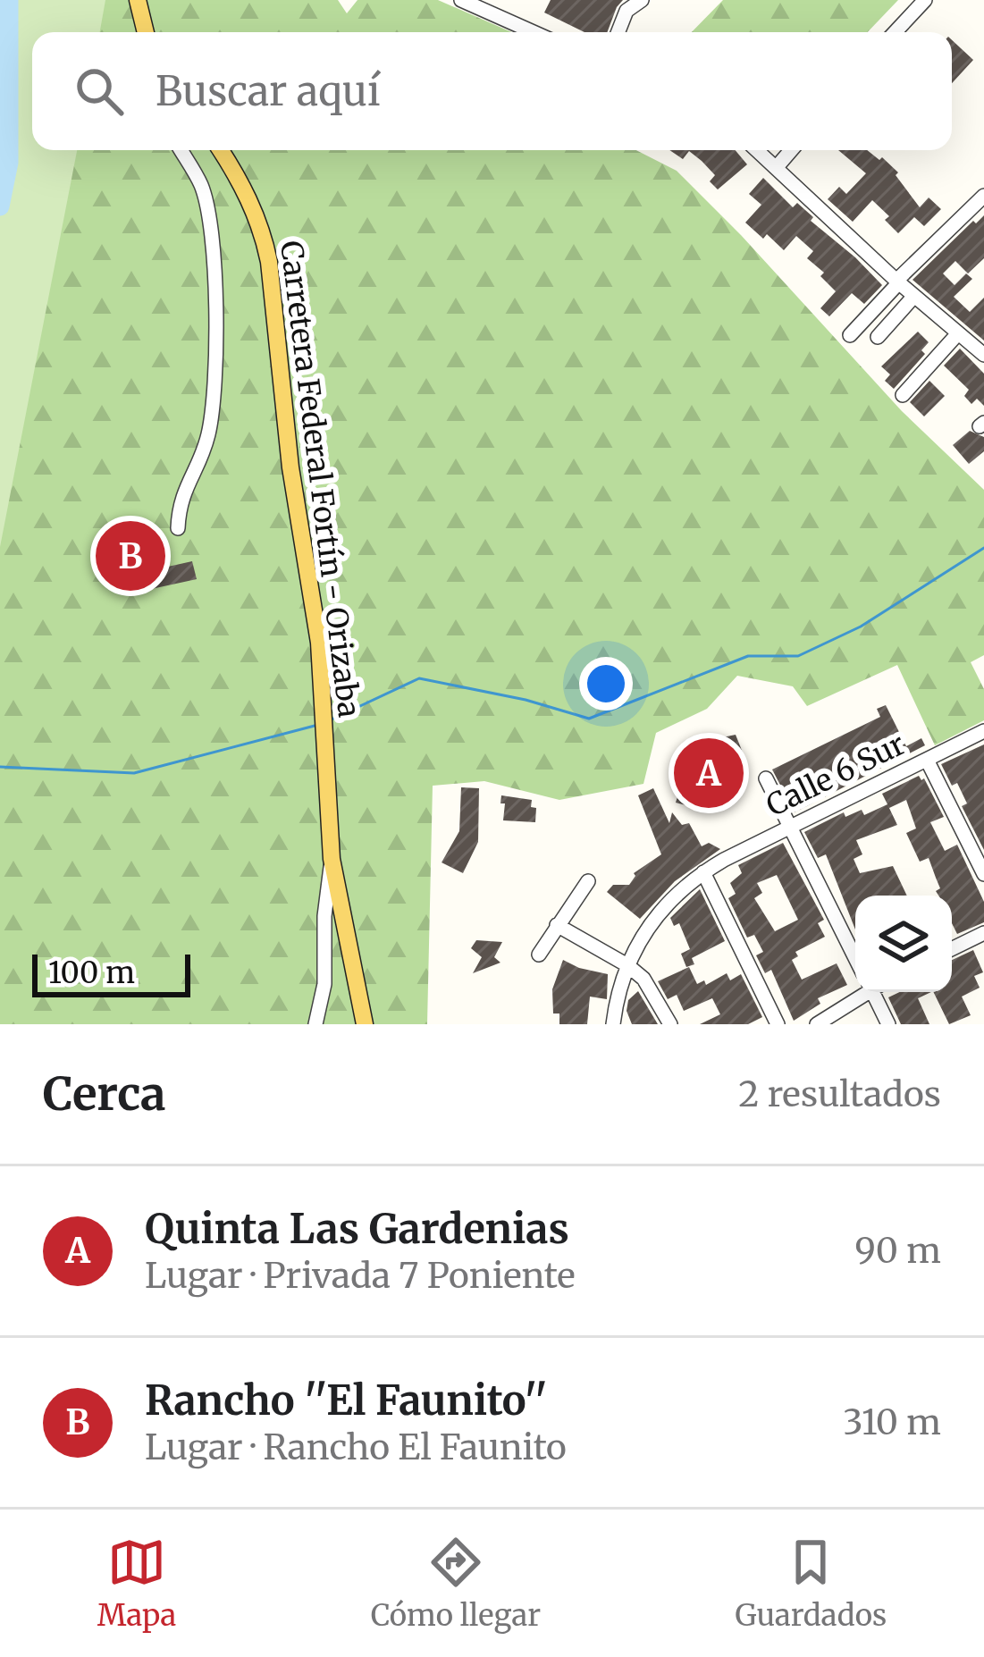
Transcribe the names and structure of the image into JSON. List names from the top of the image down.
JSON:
{
  "streets": {
    "main road": ["Carretera Federal Fortín - Orizaba"],
    "street": ["Calle 6 Sur"]
  },
  "scale_bar": "100 m",
  "page": {
    "search": "Buscar aquí",
    "pins": ["B", "A"],
    "scale": "100 m",
    "heading": ["Cerca", "2 resultados"],
    "list": [
      {
        "mark": "A",
        "name": "Quinta Las Gardenias",
        "note": "Lugar · Privada 7 Poniente",
        "value": "90 m"
      },
      {
        "mark": "B",
        "name": "Rancho ''El Faunito''",
        "note": "Lugar · Rancho El Faunito",
        "value": "310 m"
      }
    ],
    "nav": ["Mapa", "Cómo llegar", "Guardados"]
  }
}
